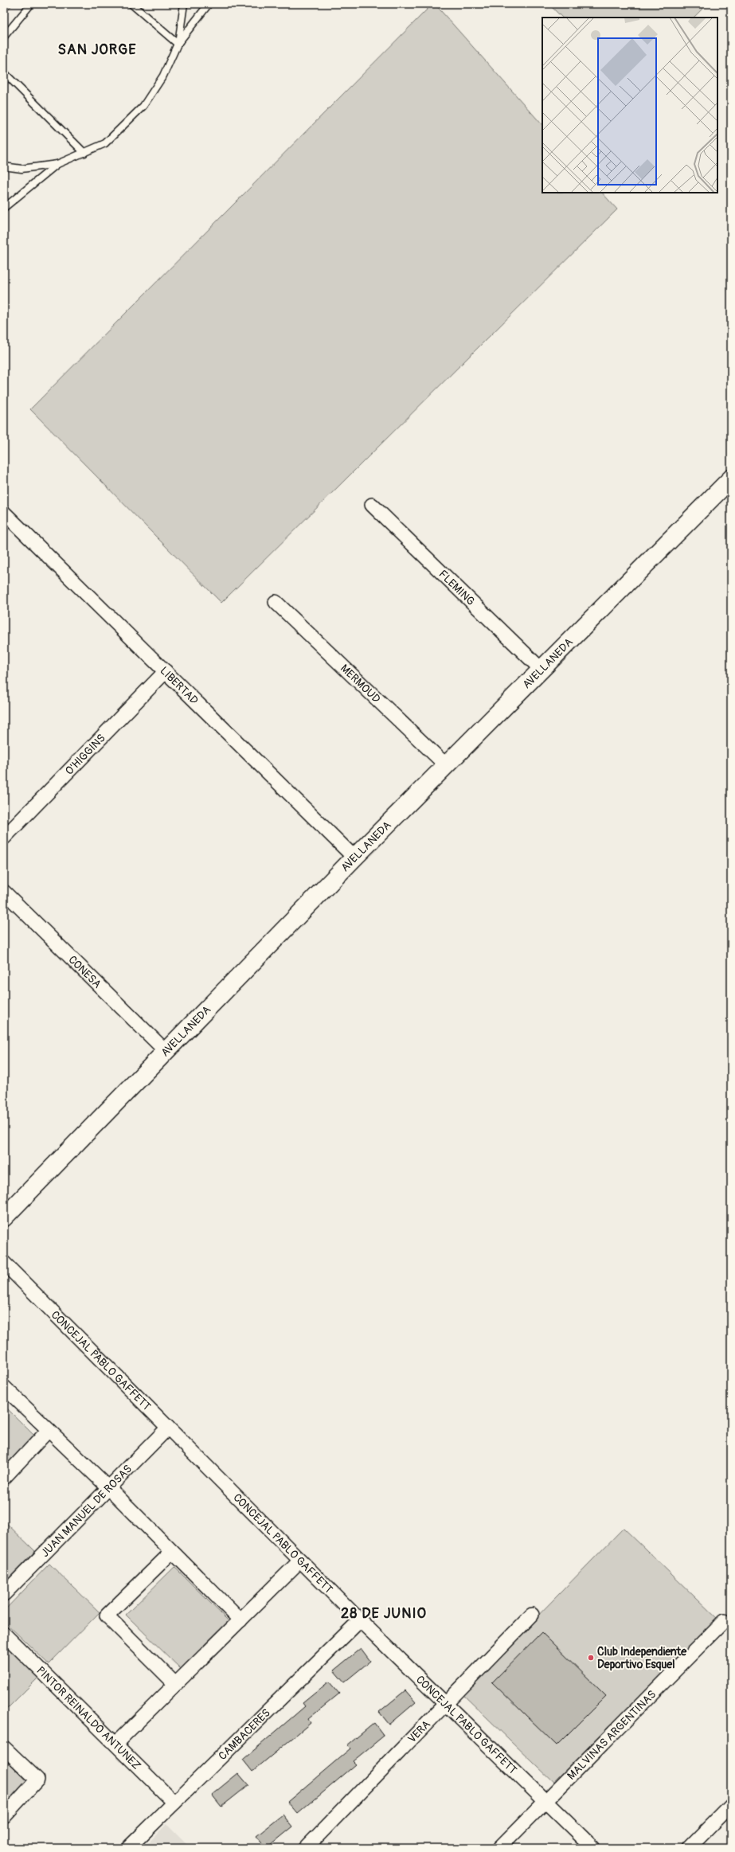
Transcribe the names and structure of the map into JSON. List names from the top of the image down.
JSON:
{
  "streets": {
    "street": [
      "FLEMING",
      "AVELLANEDA",
      "MERMOUD",
      "LIBERTAD",
      "O'HIGGINS",
      "CONESA",
      "CONCEJAL PABLO GAFFETT",
      "JUAN MANUEL DE ROSAS",
      "PINTOR REINALDO ANTUNEZ",
      "VERA",
      "CAMBACERES",
      "MALVINAS ARGENTINAS"
    ]
  },
  "crossings": [
    ["FLEMING", "AVELLANEDA"],
    ["AVELLANEDA", "MERMOUD"],
    ["AVELLANEDA", "LIBERTAD"],
    ["AVELLANEDA", "CONESA"],
    ["LIBERTAD", "O'HIGGINS"],
    ["CONCEJAL PABLO GAFFETT", "JUAN MANUEL DE ROSAS"],
    ["CONCEJAL PABLO GAFFETT", "VERA"],
    ["CONCEJAL PABLO GAFFETT", "CAMBACERES"],
    ["CONCEJAL PABLO GAFFETT", "MALVINAS ARGENTINAS"],
    ["PINTOR REINALDO ANTUNEZ", "CAMBACERES"]
  ],
  "districts": ["SAN JORGE", "28 DE JUNIO"],
  "places": ["Club Independiente Deportivo Esquel"]
}
